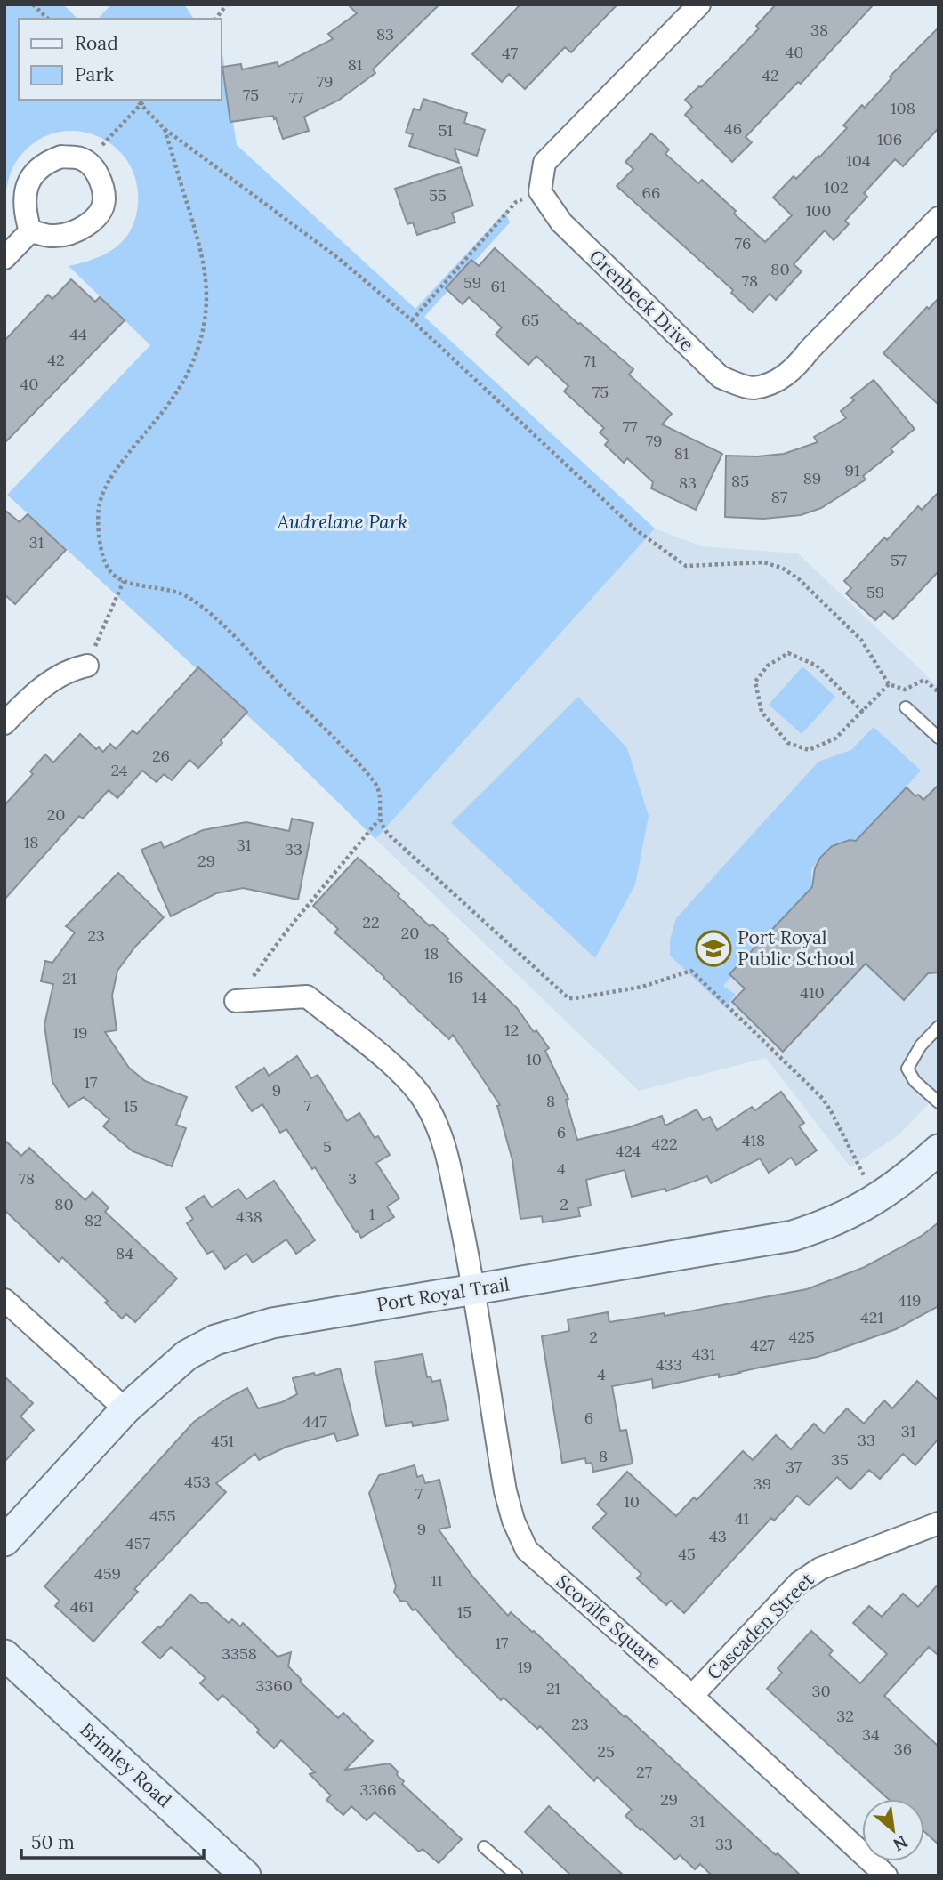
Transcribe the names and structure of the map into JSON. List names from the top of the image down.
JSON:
{
  "streets": {
    "street": [
      "Grenbeck Drive",
      "Port Royal Trail",
      "Scoville Square",
      "Cascaden Street",
      "Brimley Road"
    ]
  },
  "crossings": [
    ["Port Royal Trail", "Scoville Square"],
    ["Scoville Square", "Cascaden Street"]
  ],
  "parks": ["Audrelane Park"],
  "places": {
    "school or university": ["Port Royal Public School"]
  },
  "house_numbers": [
    "38",
    "83",
    "40",
    "47",
    "81",
    "42",
    "79",
    "75",
    "77",
    "108",
    "46",
    "51",
    "106",
    "104",
    "102",
    "66",
    "55",
    "100",
    "76",
    "80",
    "78",
    "59",
    "61",
    "65",
    "44",
    "42",
    "71",
    "40",
    "75",
    "77",
    "79",
    "81",
    "91",
    "89",
    "85",
    "83",
    "87",
    "31",
    "57",
    "59",
    "26",
    "24",
    "20",
    "18",
    "31",
    "33",
    "29",
    "22",
    "20",
    "23",
    "18",
    "16",
    "21",
    "410",
    "14",
    "12",
    "19",
    "10",
    "17",
    "9",
    "8",
    "7",
    "15",
    "6",
    "418",
    "422",
    "5",
    "424",
    "4",
    "78",
    "3",
    "80",
    "2",
    "1",
    "438",
    "82",
    "84",
    "419",
    "421",
    "2",
    "425",
    "427",
    "431",
    "433",
    "4",
    "6",
    "447",
    "31",
    "33",
    "451",
    "8",
    "35",
    "37",
    "453",
    "39",
    "7",
    "10",
    "455",
    "41",
    "9",
    "43",
    "457",
    "45",
    "459",
    "11",
    "461",
    "15",
    "17",
    "3358",
    "19",
    "3360",
    "21",
    "30",
    "32",
    "23",
    "34",
    "36",
    "25",
    "27",
    "3366",
    "29",
    "31",
    "33"
  ],
  "legend": ["Road", "Park"],
  "scale_bar": "50 m",
  "north": "bottom right"
}
